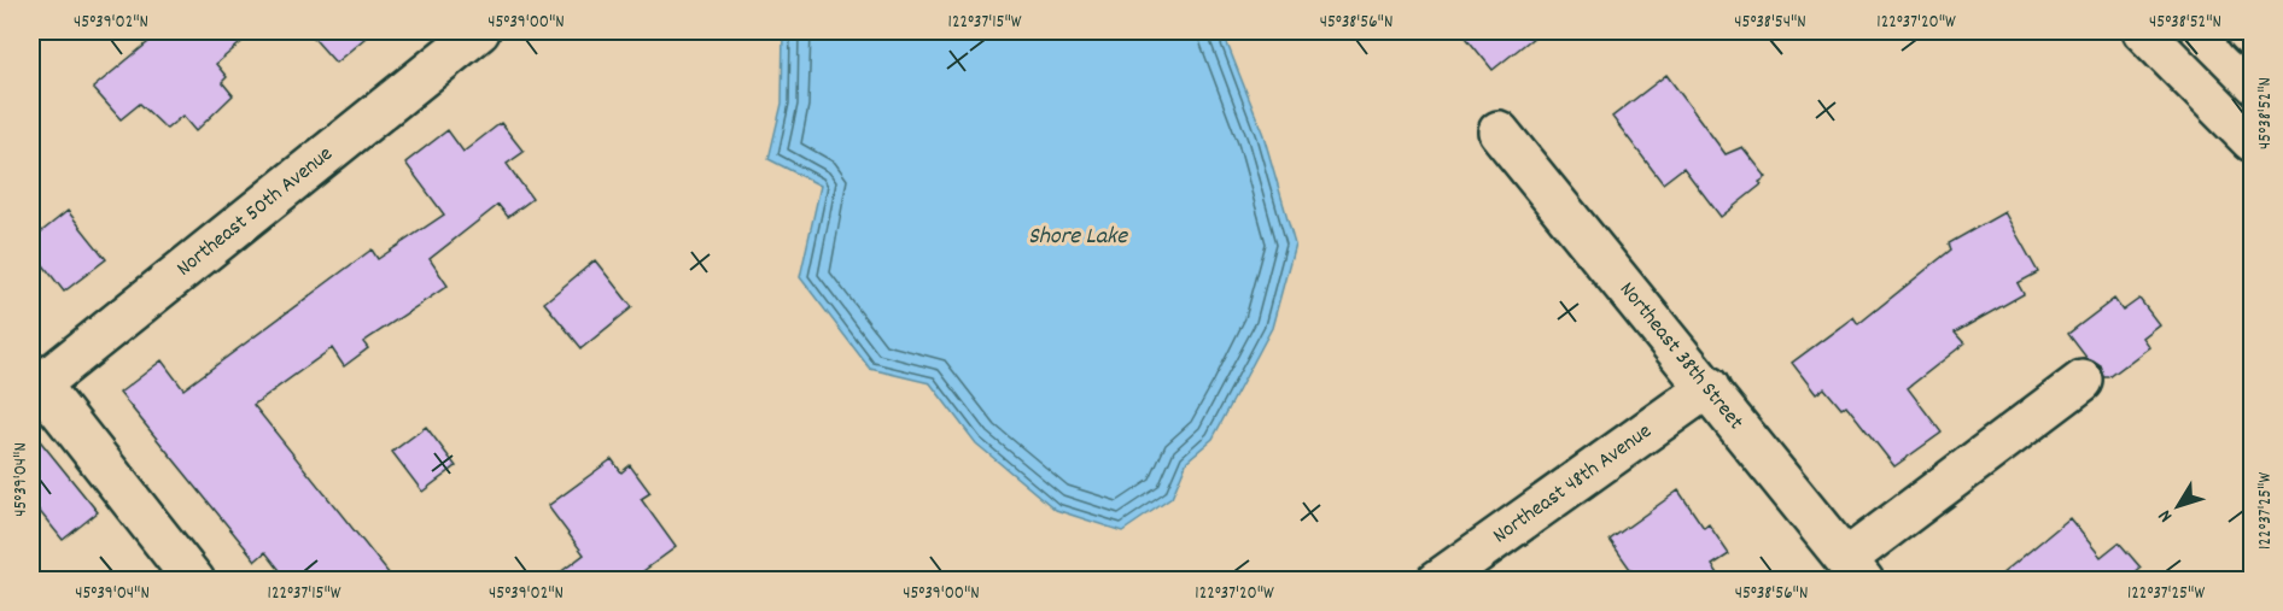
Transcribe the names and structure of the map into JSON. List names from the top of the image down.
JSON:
{
  "streets": {
    "main road": ["Northeast 50th Avenue", "Northeast 38th Street", "Northeast 48th Avenue"]
  },
  "crossings": [
    ["Northeast 38th Street", "Northeast 48th Avenue"]
  ],
  "water": ["Shore Lake"],
  "north": "bottom left",
  "coordinates": [
    "45°39'02\"N",
    "45°39'00\"N",
    "122°37'15\"W",
    "45°38'56\"N",
    "45°38'54\"N",
    "122°37'20\"W",
    "45°38'52\"N",
    "45°39'04\"N",
    "122°37'25\"W"
  ]
}
